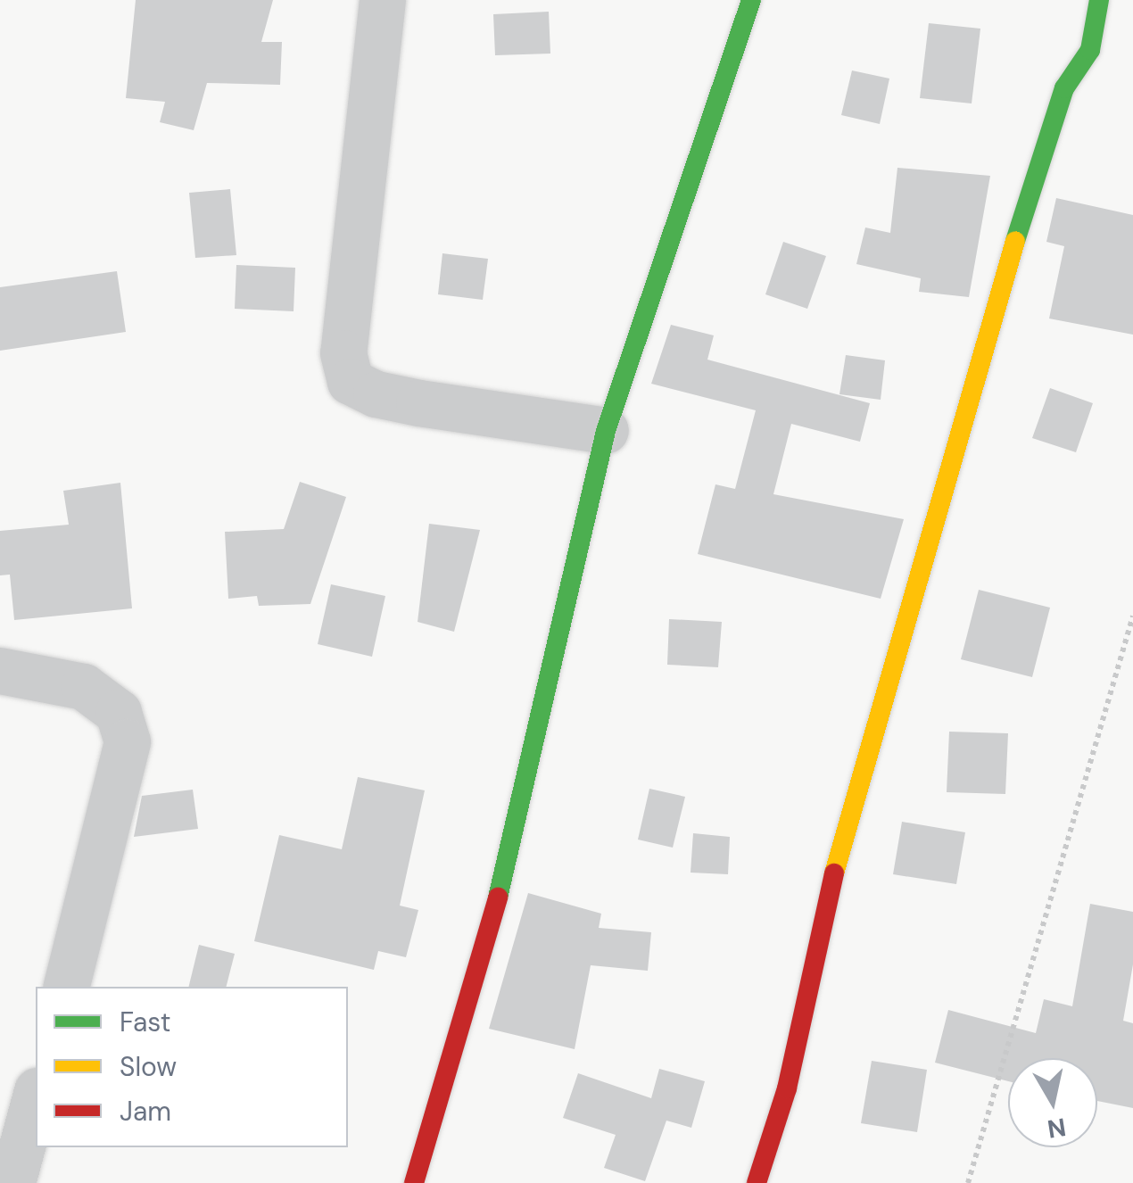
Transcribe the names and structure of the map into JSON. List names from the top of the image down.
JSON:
{
  "legend": ["Fast", "Slow", "Jam"],
  "north": "bottom"
}
